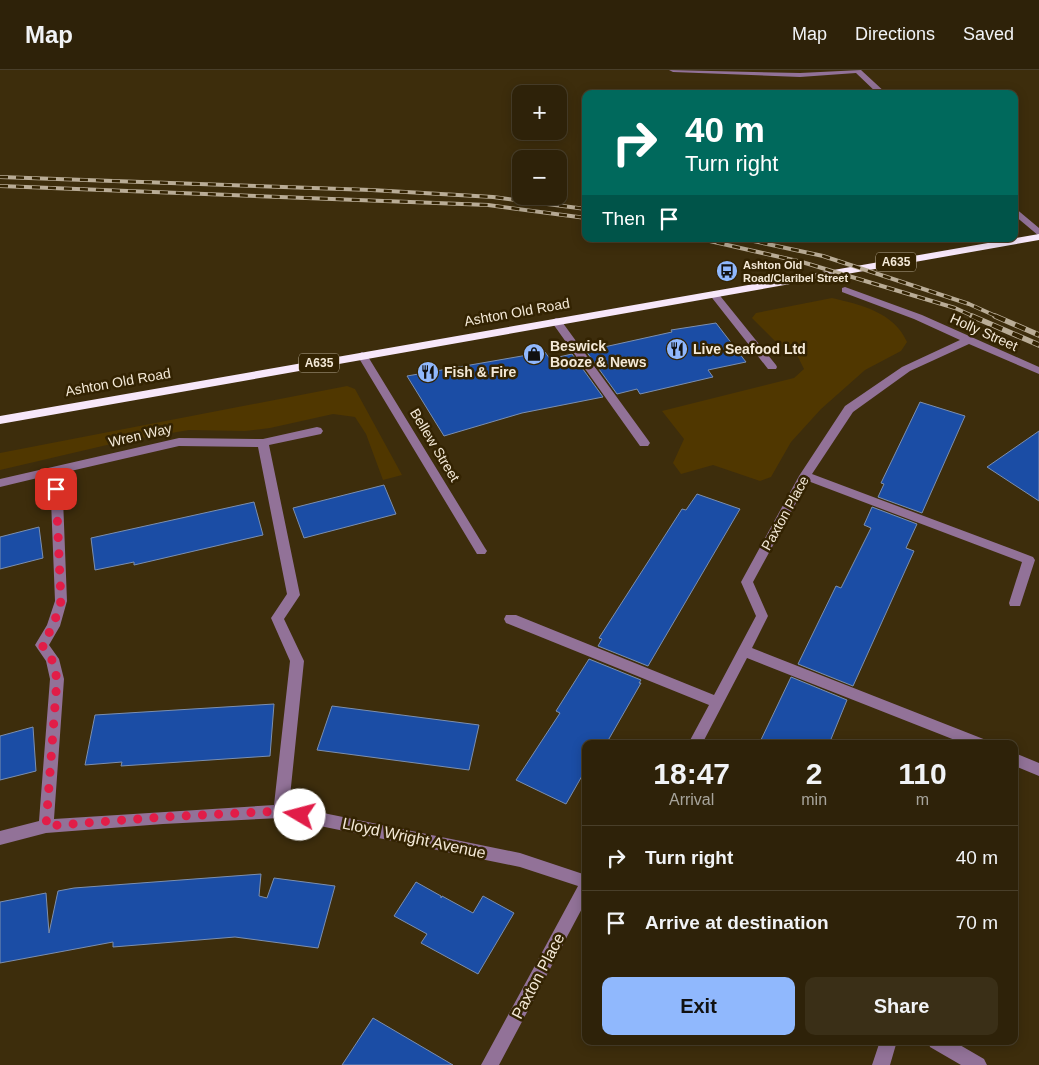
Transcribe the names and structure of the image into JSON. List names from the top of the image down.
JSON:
{
  "streets": {
    "highway": ["A635", "Ashton Old Road"],
    "street": [
      "Holly Street",
      "Wren Way",
      "Bellew Street",
      "Paxton Place",
      "Lloyd Wright Avenue"
    ]
  },
  "crossings": [
    ["Ashton Old Road", "Bellew Street"],
    ["Holly Street", "Paxton Place"]
  ],
  "places": {
    "bus stop": ["Ashton Old Road/Claribel Street"],
    "restaurant": ["Live Seafood Ltd", "Fish & Fire"],
    "shop": ["Beswick Booze & News"]
  },
  "page": {
    "header": "Map",
    "nav": ["Map", "Directions", "Saved"],
    "map_buttons": ["+", "−"],
    "turn": ["40 m", "Turn right"],
    "then": "Then",
    "eta": [
      "18:47",
      "Arrival",
      "2",
      "min",
      "110",
      "m"
    ],
    "list": [
      {
        "name": "Turn right",
        "value": "40 m"
      },
      {
        "name": "Arrive at destination",
        "value": "70 m"
      }
    ],
    "buttons": ["Exit", "Share"]
  }
}
